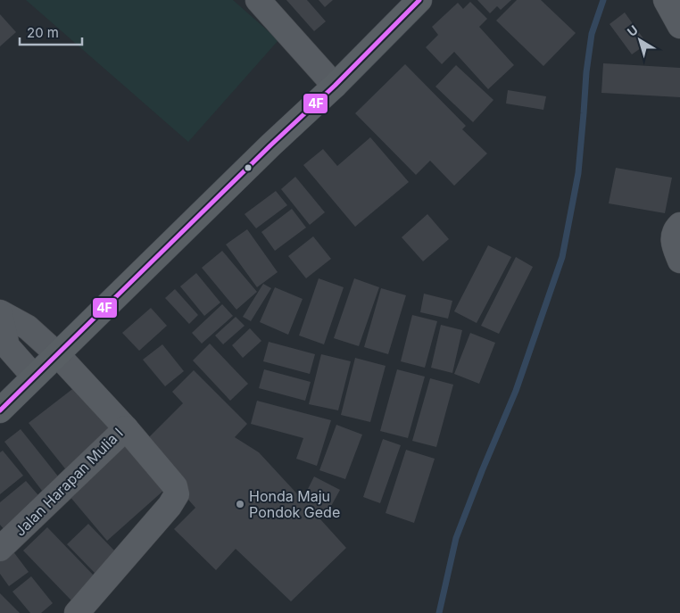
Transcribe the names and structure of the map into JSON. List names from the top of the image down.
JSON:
{
  "streets": {
    "street": ["Jalan Harapan Mulia I"]
  },
  "places": ["Honda Maju Pondok Gede"],
  "lines": ["transit line 4F"],
  "scale_bar": "20 m",
  "north": "top left"
}
